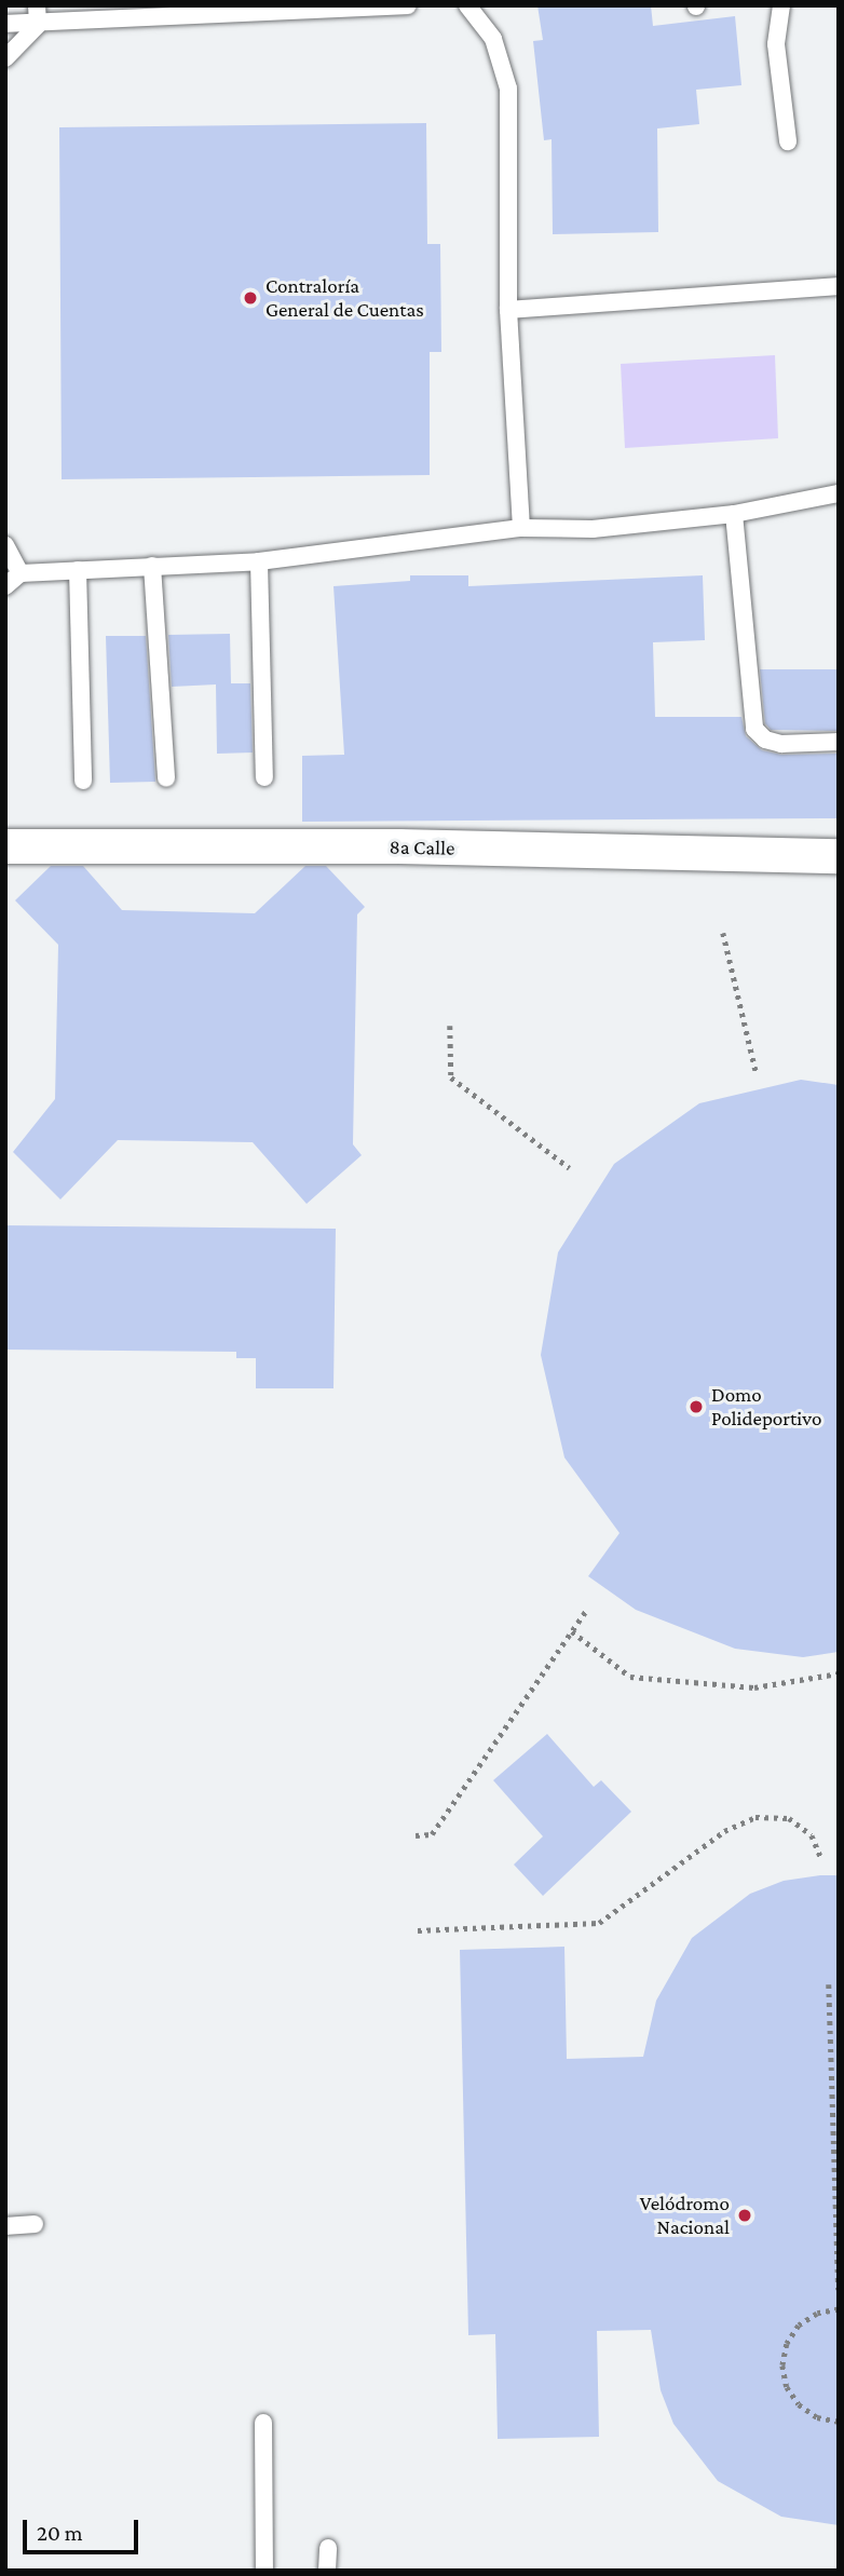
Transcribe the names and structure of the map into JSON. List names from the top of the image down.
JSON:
{
  "streets": {
    "street": ["8a Calle"]
  },
  "places": ["Contraloría General de Cuentas", "Domo Polideportivo", "Velódromo Nacional"],
  "scale_bar": "20 m"
}
